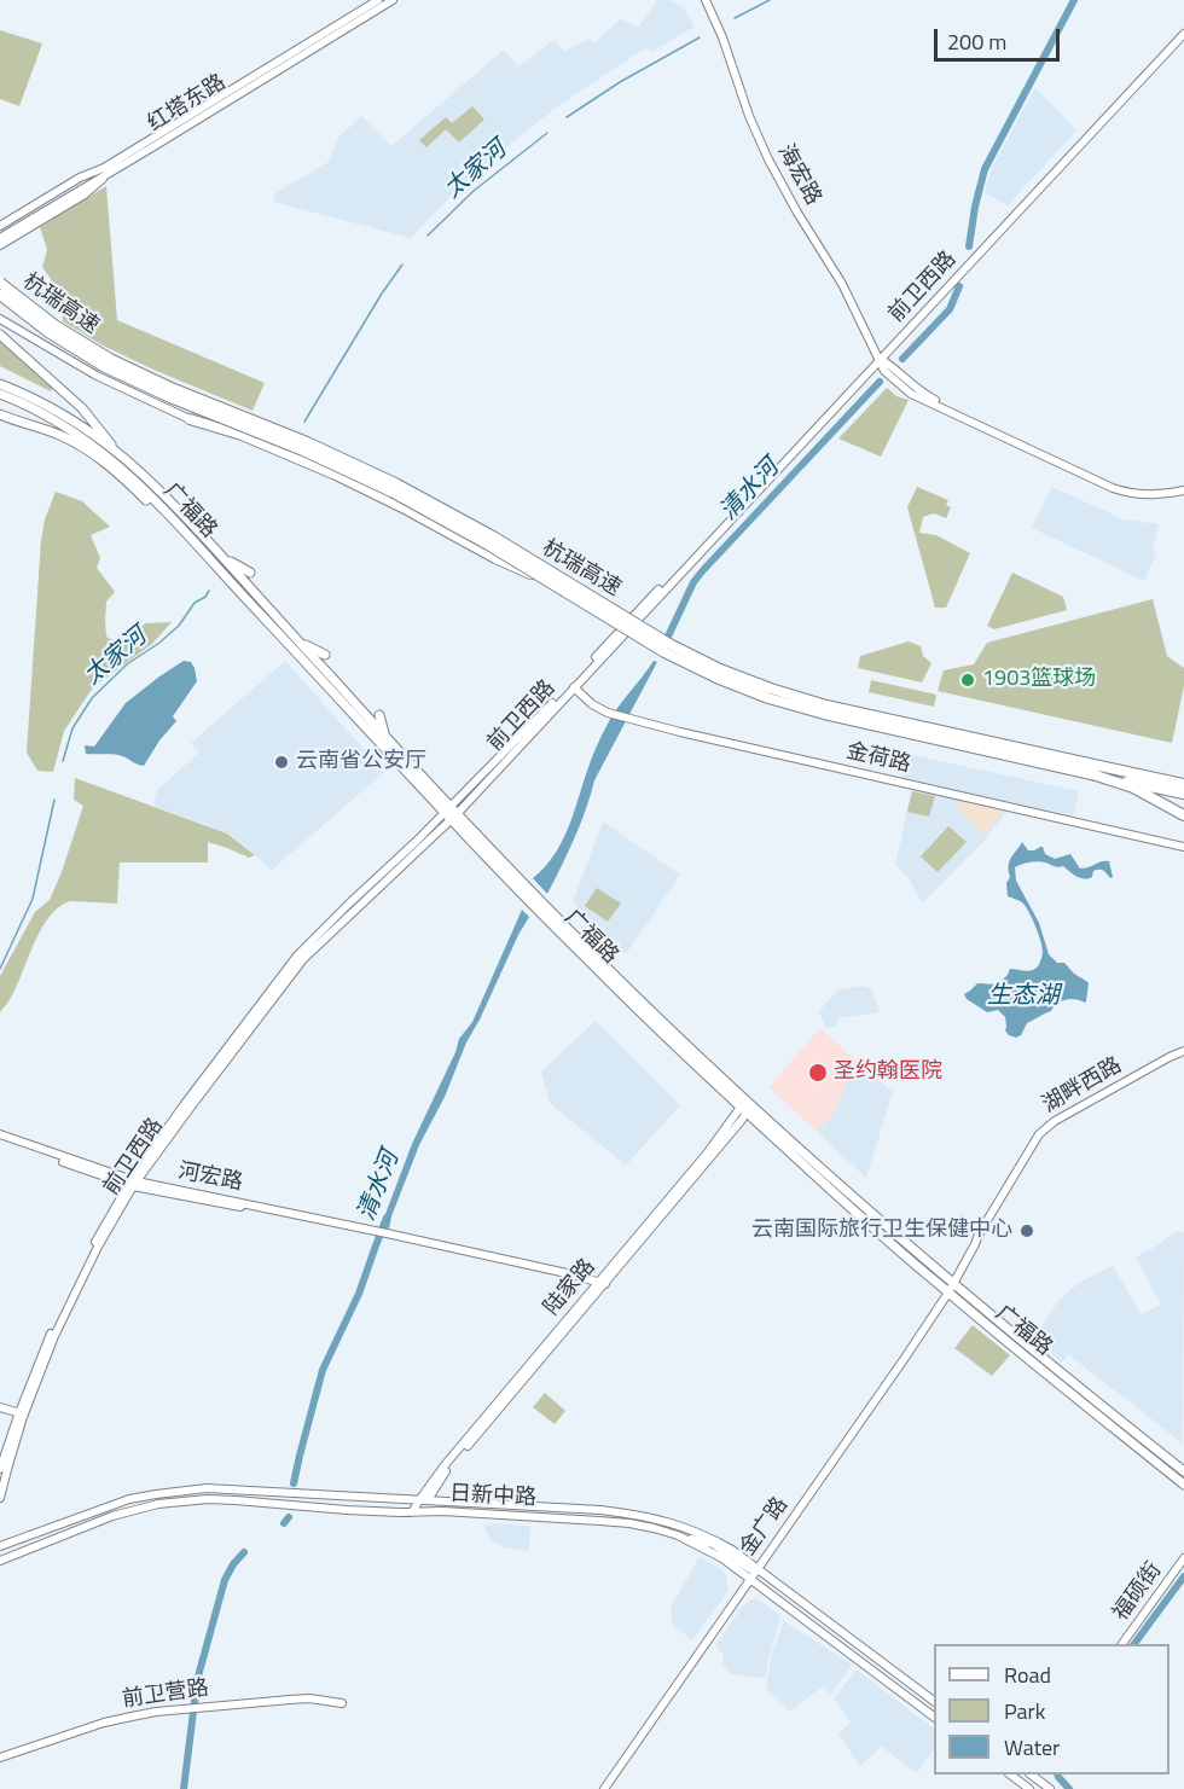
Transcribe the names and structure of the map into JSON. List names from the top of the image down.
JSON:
{
  "streets": {
    "highway": ["杭瑞高速"],
    "main road": [
      "红塔东路",
      "海宏路",
      "前卫西路",
      "广福路",
      "金荷路",
      "湖畔西路",
      "河宏路",
      "陆家路",
      "日新中路",
      "金广路",
      "福硕街",
      "前卫营路"
    ]
  },
  "crossings": [
    ["海宏路", "前卫西路"],
    ["前卫西路", "广福路"],
    ["前卫西路", "金荷路"],
    ["前卫西路", "河宏路"],
    ["广福路", "湖畔西路"],
    ["广福路", "陆家路"],
    ["广福路", "金广路"],
    ["湖畔西路", "金广路"],
    ["河宏路", "陆家路"],
    ["陆家路", "日新中路"],
    ["日新中路", "金广路"]
  ],
  "water": ["太家河", "清水河", "生态湖"],
  "places": [
    "1903篮球场",
    "云南省公安厅",
    "圣约翰医院",
    "云南国际旅行卫生保健中心"
  ],
  "legend": ["Road", "Park", "Water"],
  "scale_bar": "200 m"
}
